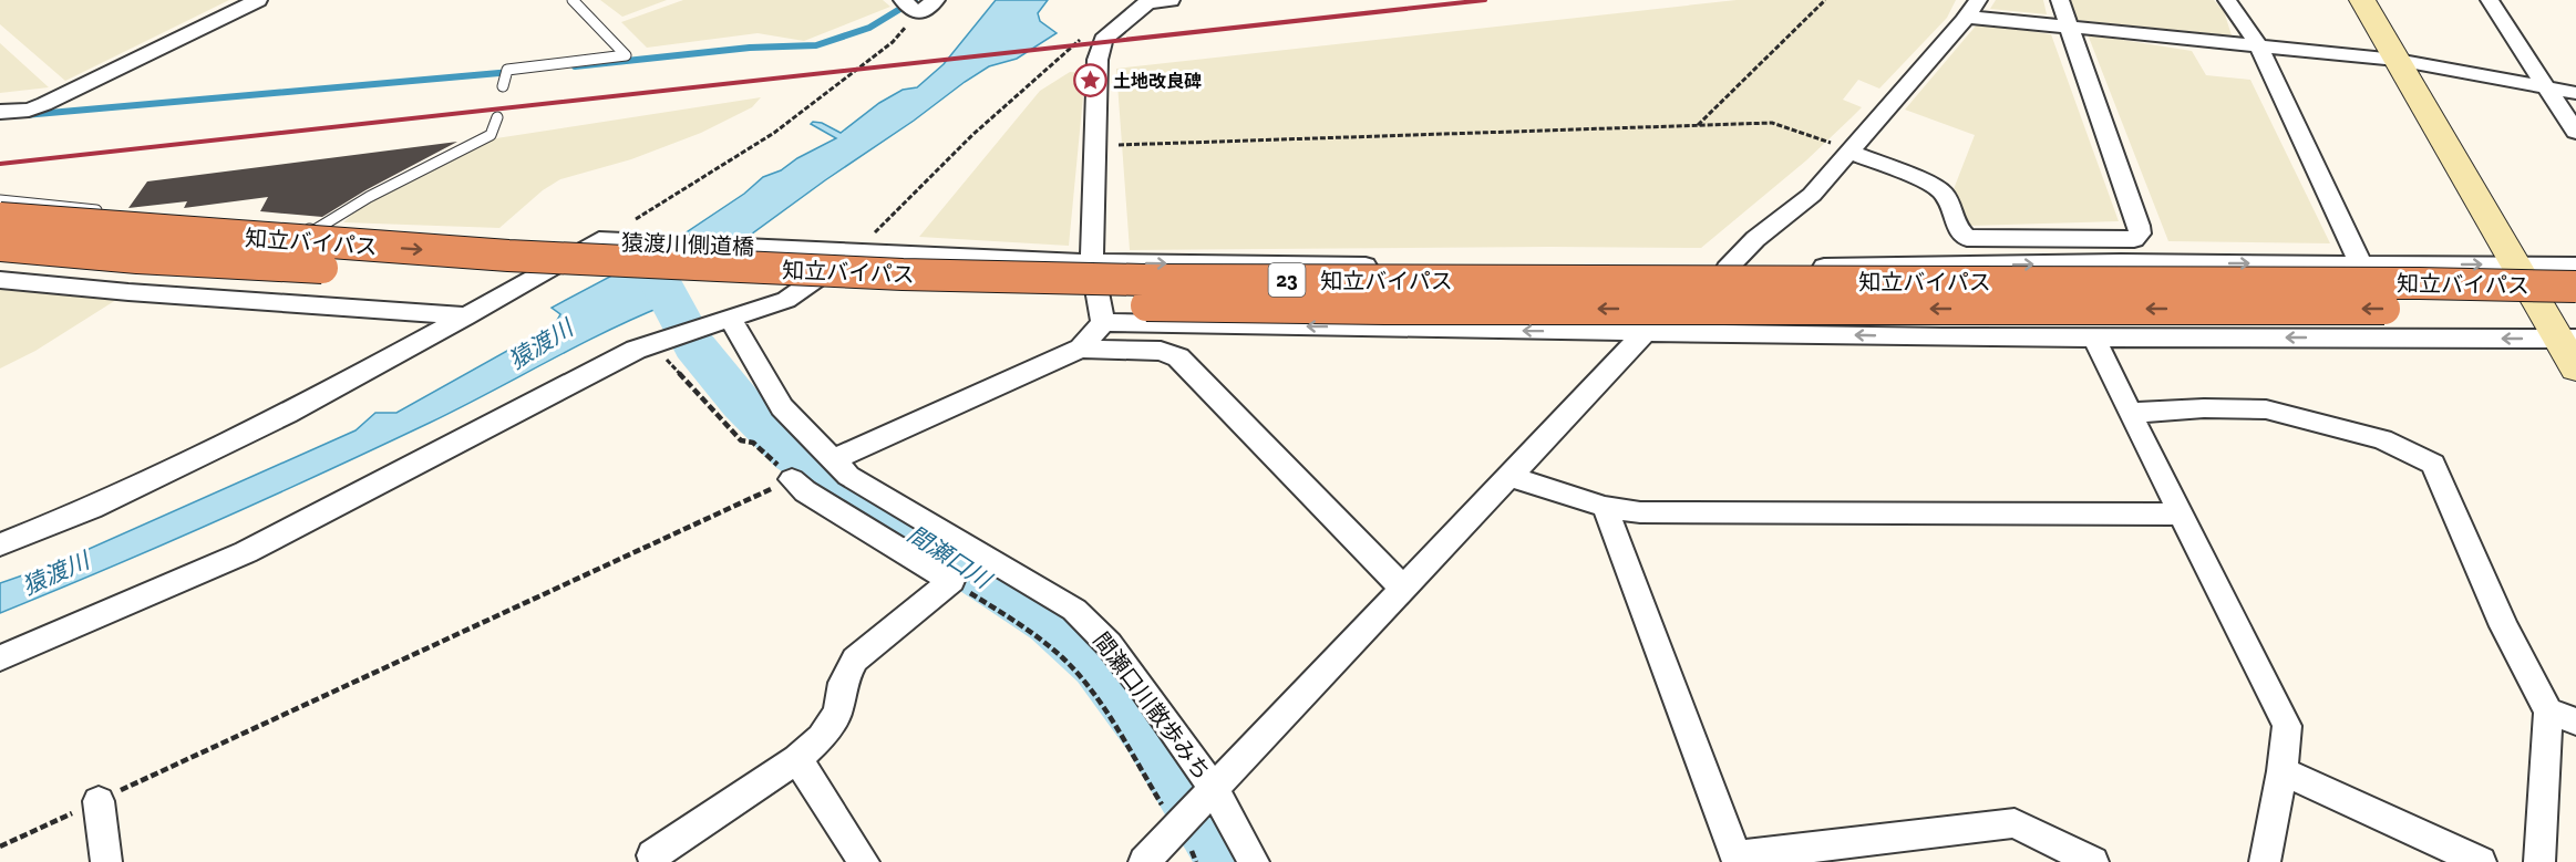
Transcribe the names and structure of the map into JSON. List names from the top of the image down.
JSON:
{
  "streets": {
    "highway": ["知立バイパス", "23"],
    "street": ["猿渡川側道橋", "間瀬口川散歩みち"]
  },
  "water": ["猿渡川", "間瀬口川"],
  "places": {
    "place": ["土地改良碑"]
  }
}
